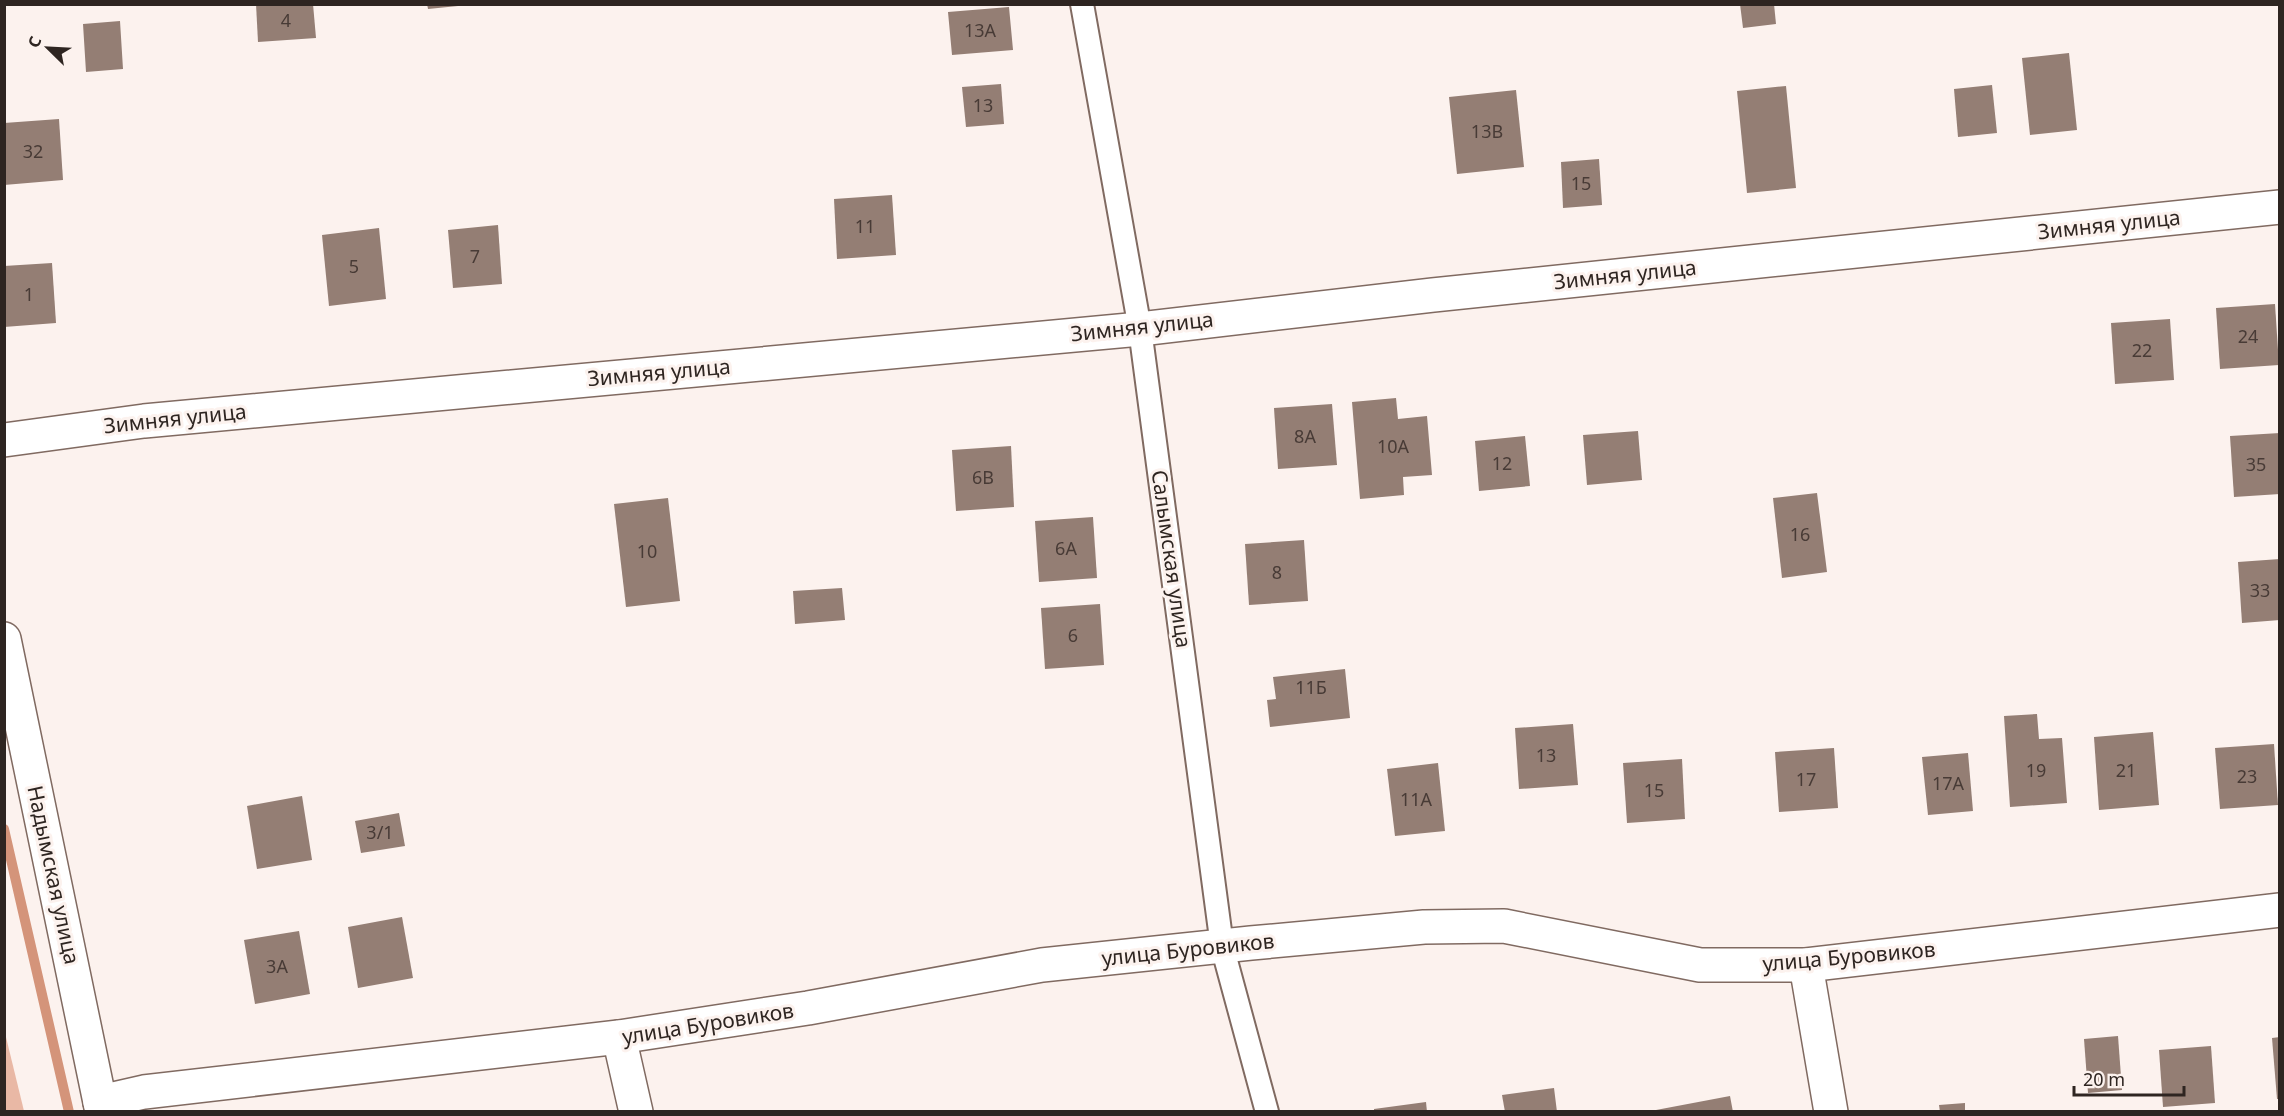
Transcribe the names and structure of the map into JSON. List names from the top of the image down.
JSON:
{
  "streets": {
    "street": ["Зимняя улица", "Надымская улица", "улица Буровиков"],
    "lane": ["Салымская улица"]
  },
  "crossings": [
    ["Зимняя улица", "Салымская улица"],
    ["Салымская улица", "улица Буровиков"],
    ["Надымская улица", "улица Буровиков"]
  ],
  "house_numbers": [
    "4",
    "13А",
    "13",
    "13В",
    "32",
    "15",
    "11",
    "7",
    "5",
    "1",
    "24",
    "22",
    "8А",
    "10А",
    "12",
    "35",
    "6В",
    "16",
    "6А",
    "10",
    "8",
    "33",
    "6",
    "11Б",
    "13",
    "19",
    "21",
    "23",
    "17",
    "17А",
    "15",
    "11А",
    "3/1",
    "3А"
  ],
  "scale_bar": "20 m",
  "north": "top left"
}
